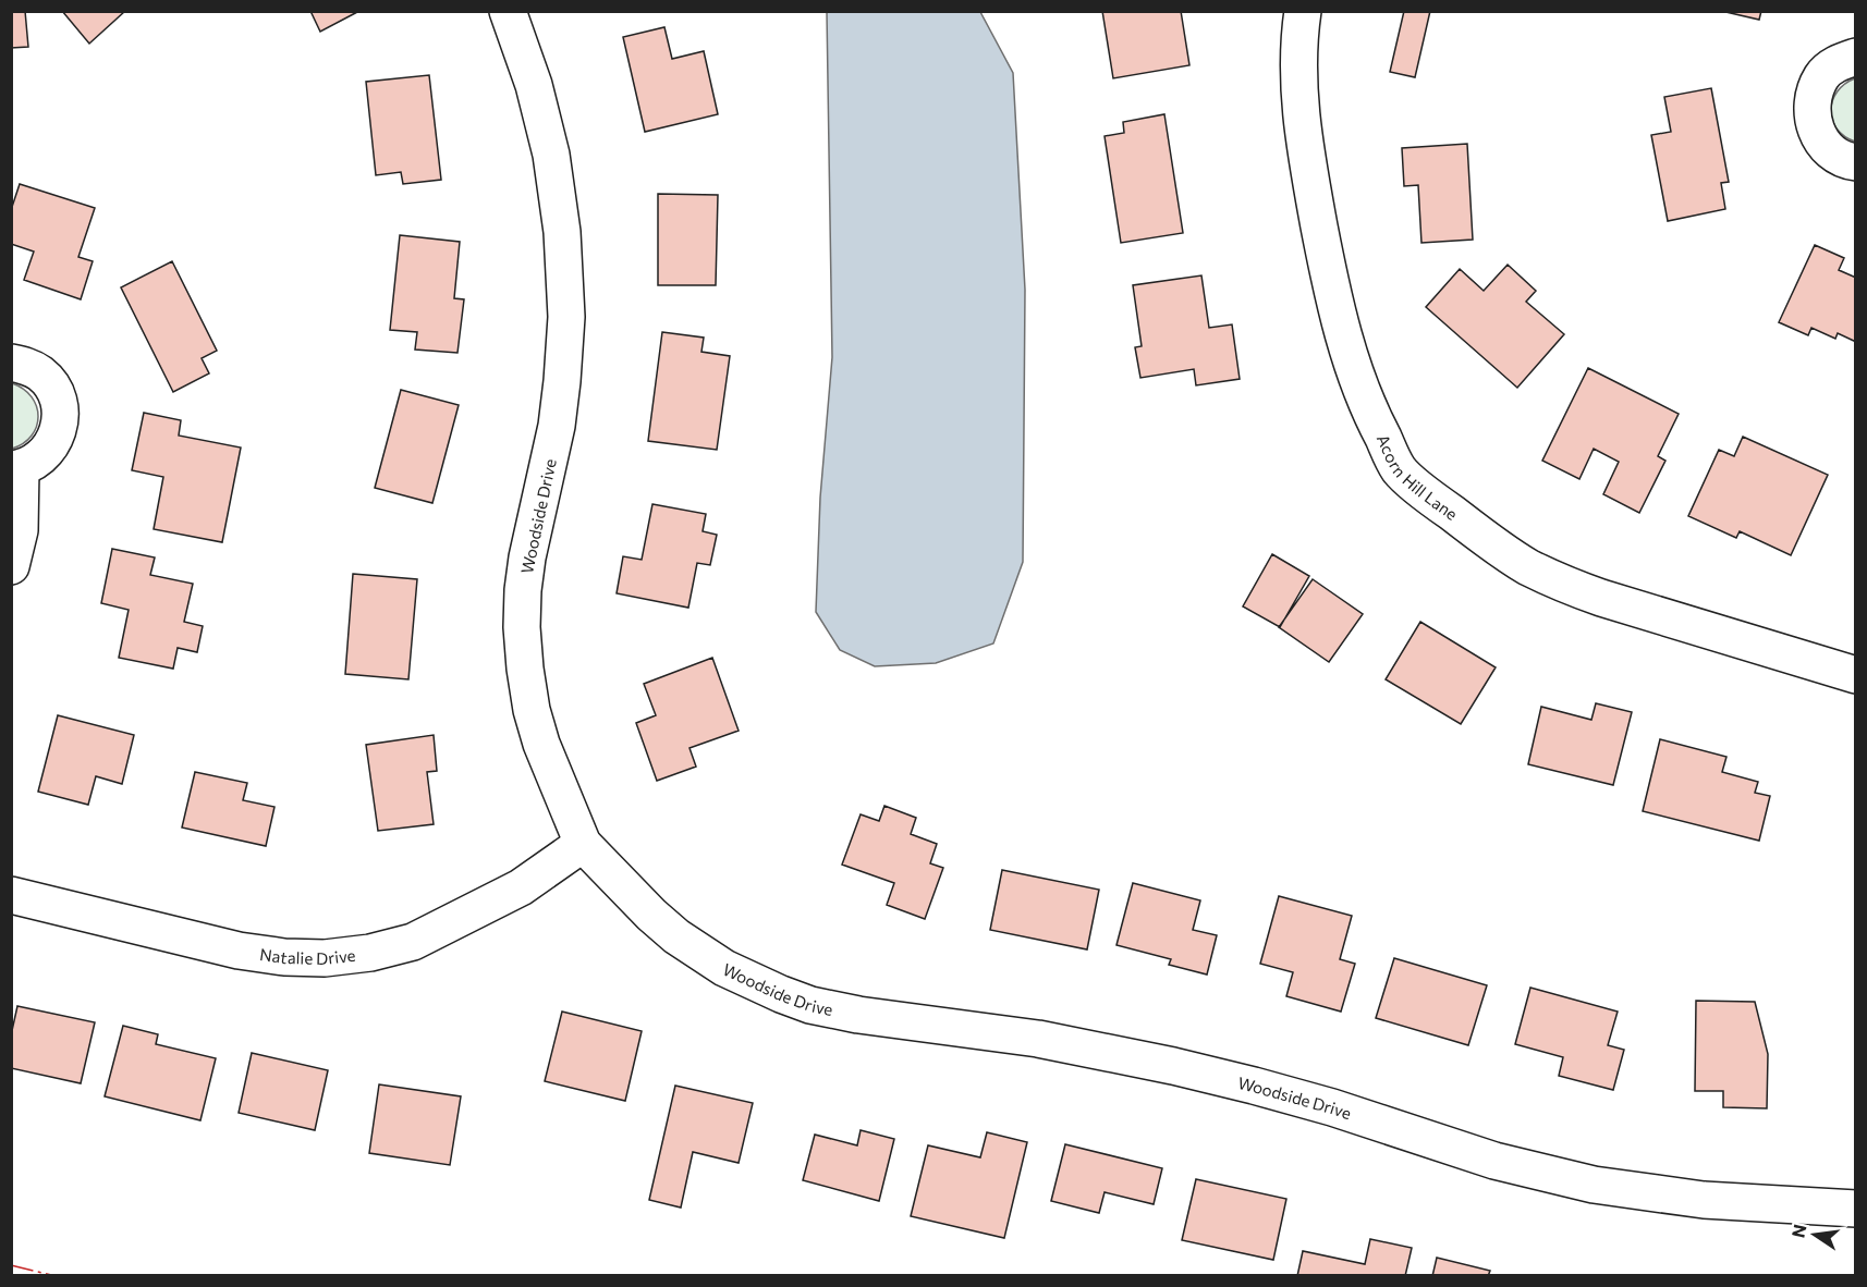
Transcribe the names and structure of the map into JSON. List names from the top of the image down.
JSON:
{
  "streets": {
    "street": ["Acorn Hill Lane", "Woodside Drive", "Natalie Drive"]
  },
  "crossings": [
    ["Woodside Drive", "Natalie Drive"]
  ],
  "north": "left"
}
